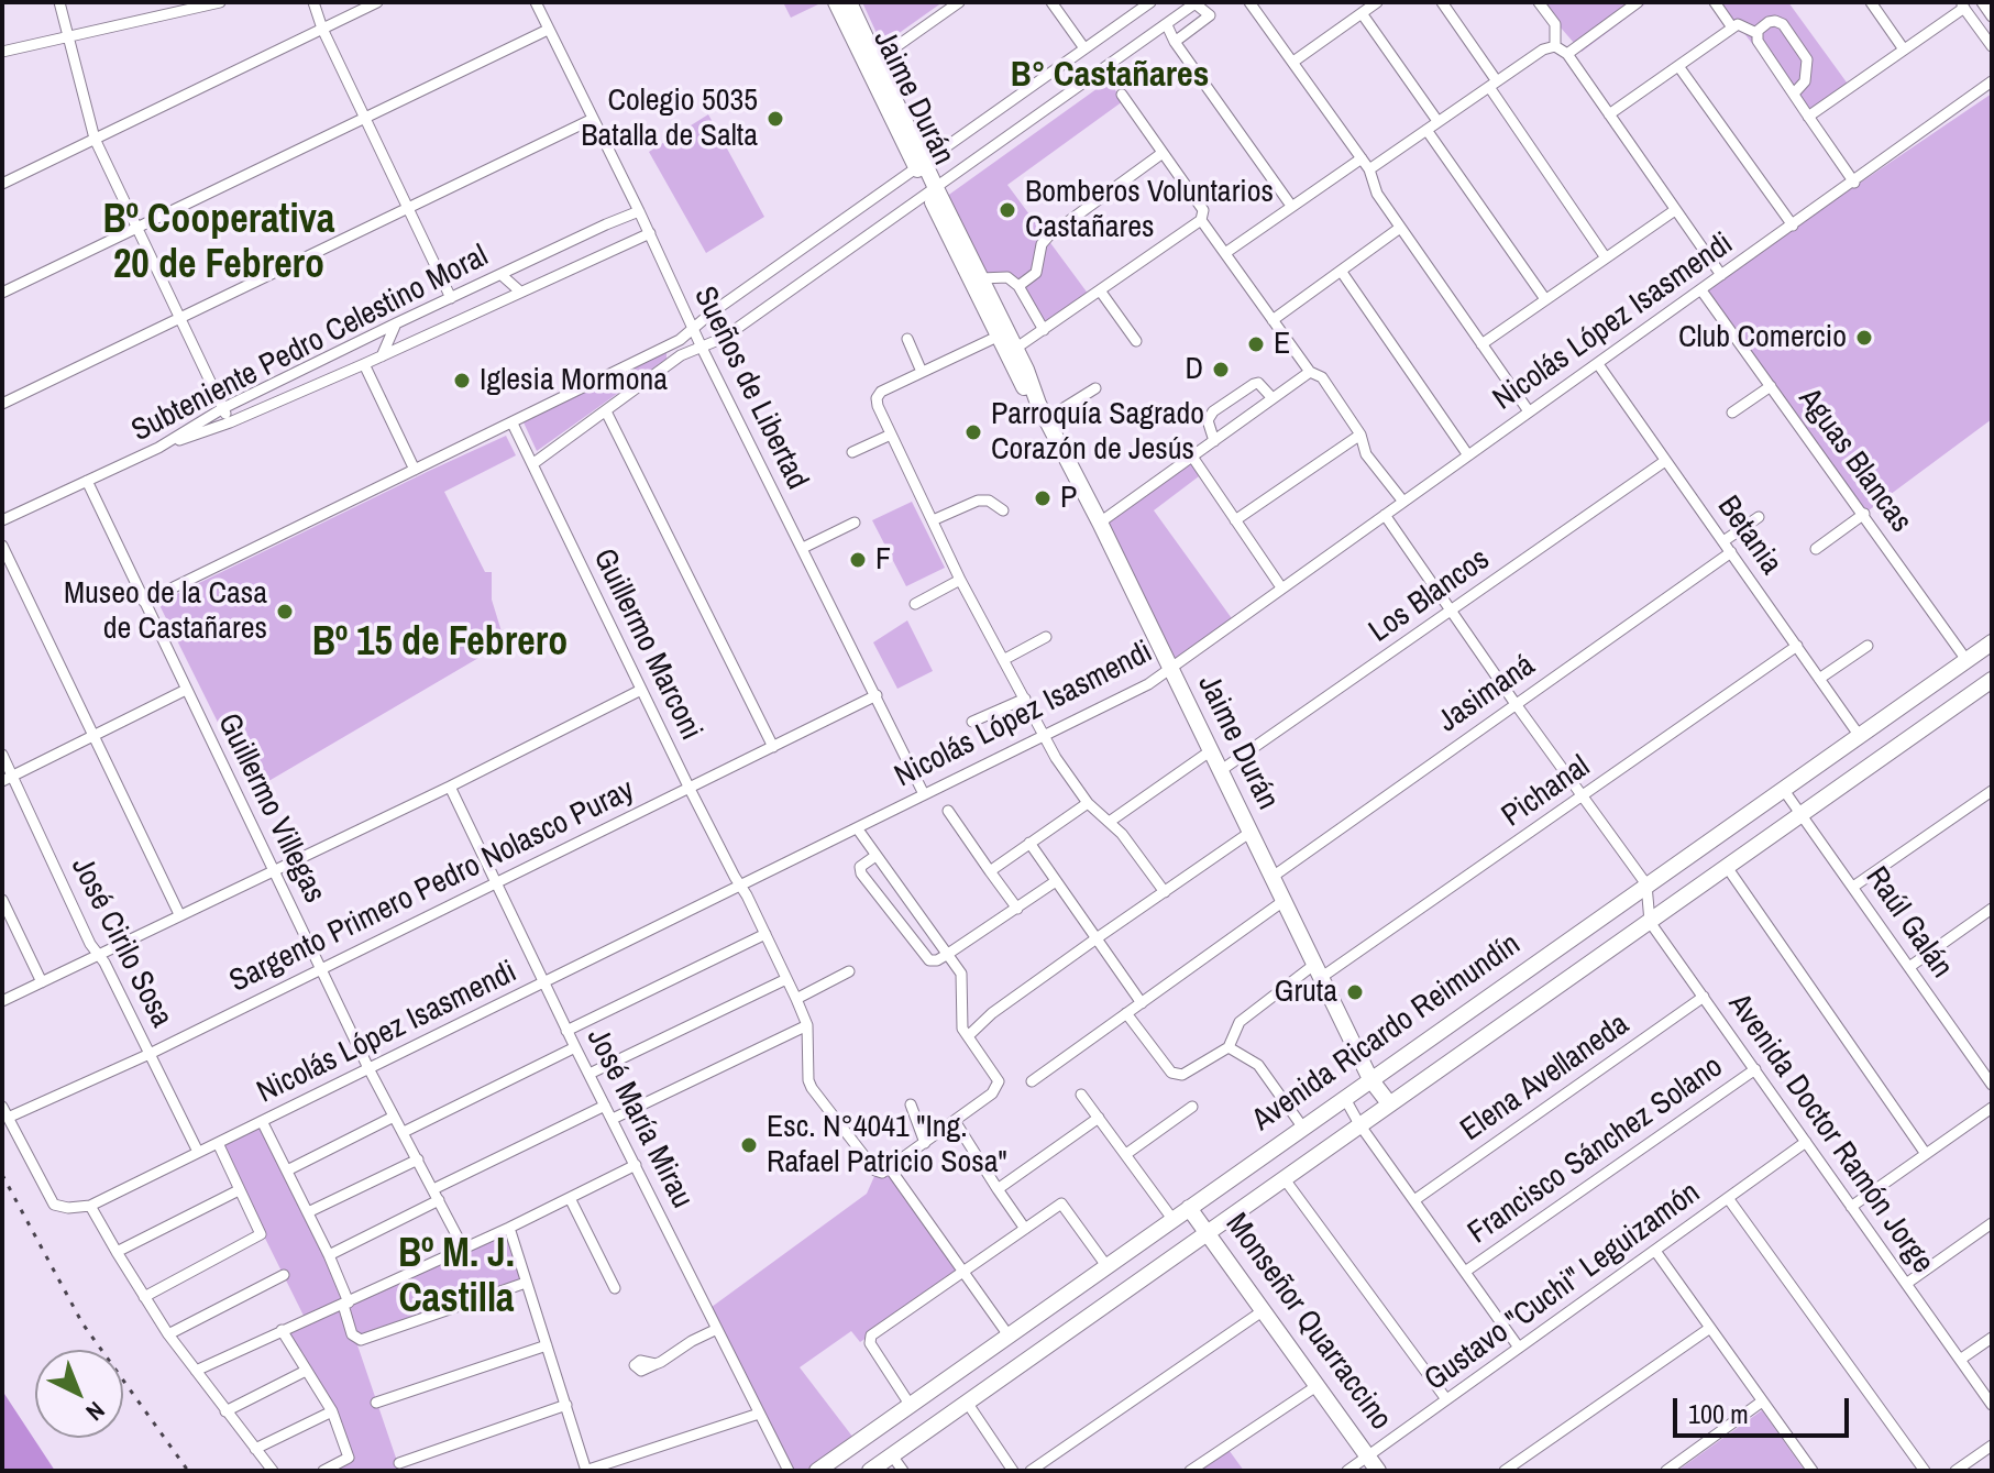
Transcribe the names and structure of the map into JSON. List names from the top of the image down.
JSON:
{
  "streets": {
    "street": [
      "Jaime Durán",
      "Nicolás López Isasmendi",
      "Subteniente Pedro Celestino Moral",
      "Sueños de Libertad",
      "Aguas Blancas",
      "Betania",
      "Los Blancos",
      "Guillermo Marconi",
      "Jasimaná",
      "Pichanal",
      "Guillermo Villegas",
      "Sargento Primero Pedro Nolasco Puray",
      "Raúl Galán",
      "José Cirilo Sosa",
      "Avenida Ricardo Reimundín",
      "Elena Avellaneda",
      "José María Mirau",
      "Avenida Doctor Ramón Jorge",
      "Francisco Sánchez Solano",
      "Gustavo \"Cuchi\" Leguizamón",
      "Monseñor Quarraccino"
    ]
  },
  "crossings": [
    ["Jaime Durán", "Nicolás López Isasmendi"],
    ["Jaime Durán", "Los Blancos"],
    ["Jaime Durán", "Jasimaná"],
    ["Jaime Durán", "Pichanal"],
    ["Jaime Durán", "Avenida Ricardo Reimundín"],
    ["Nicolás López Isasmendi", "Sueños de Libertad"],
    ["Nicolás López Isasmendi", "Aguas Blancas"],
    ["Nicolás López Isasmendi", "Betania"],
    ["Nicolás López Isasmendi", "Guillermo Marconi"],
    ["Nicolás López Isasmendi", "Guillermo Villegas"],
    ["Nicolás López Isasmendi", "José Cirilo Sosa"],
    ["Nicolás López Isasmendi", "José María Mirau"],
    ["Subteniente Pedro Celestino Moral", "Sueños de Libertad"],
    ["Subteniente Pedro Celestino Moral", "Guillermo Villegas"],
    ["Sueños de Libertad", "Sargento Primero Pedro Nolasco Puray"],
    ["Aguas Blancas", "Avenida Ricardo Reimundín"],
    ["Betania", "Los Blancos"],
    ["Betania", "Jasimaná"],
    ["Betania", "Pichanal"],
    ["Betania", "Avenida Ricardo Reimundín"],
    ["Guillermo Marconi", "Sargento Primero Pedro Nolasco Puray"],
    ["Guillermo Villegas", "Sargento Primero Pedro Nolasco Puray"],
    ["Sargento Primero Pedro Nolasco Puray", "José Cirilo Sosa"],
    ["Sargento Primero Pedro Nolasco Puray", "José María Mirau"],
    ["Raúl Galán", "Avenida Ricardo Reimundín"],
    ["Avenida Ricardo Reimundín", "Avenida Doctor Ramón Jorge"],
    ["Avenida Ricardo Reimundín", "Monseñor Quarraccino"],
    ["Elena Avellaneda", "Avenida Doctor Ramón Jorge"],
    ["Avenida Doctor Ramón Jorge", "Francisco Sánchez Solano"],
    ["Avenida Doctor Ramón Jorge", "Gustavo \"Cuchi\" Leguizamón"],
    ["Gustavo \"Cuchi\" Leguizamón", "Monseñor Quarraccino"]
  ],
  "districts": [
    "B° Castañares",
    "Bº Cooperativa 20 de Febrero",
    "Bº 15 de Febrero",
    "Bº M. J. Castilla"
  ],
  "places": [
    "Colegio 5035 Batalla de Salta",
    "Bomberos Voluntarios Castañares",
    "Club Comercio",
    "E",
    "D",
    "Iglesia Mormona",
    "Parroquía Sagrado Corazón de Jesús",
    "P",
    "F",
    "Museo de la Casa de Castañares",
    "Gruta",
    "Esc. N°4041 \"Ing. Rafael Patricio Sosa\""
  ],
  "scale_bar": "100 m",
  "north": "bottom right"
}
